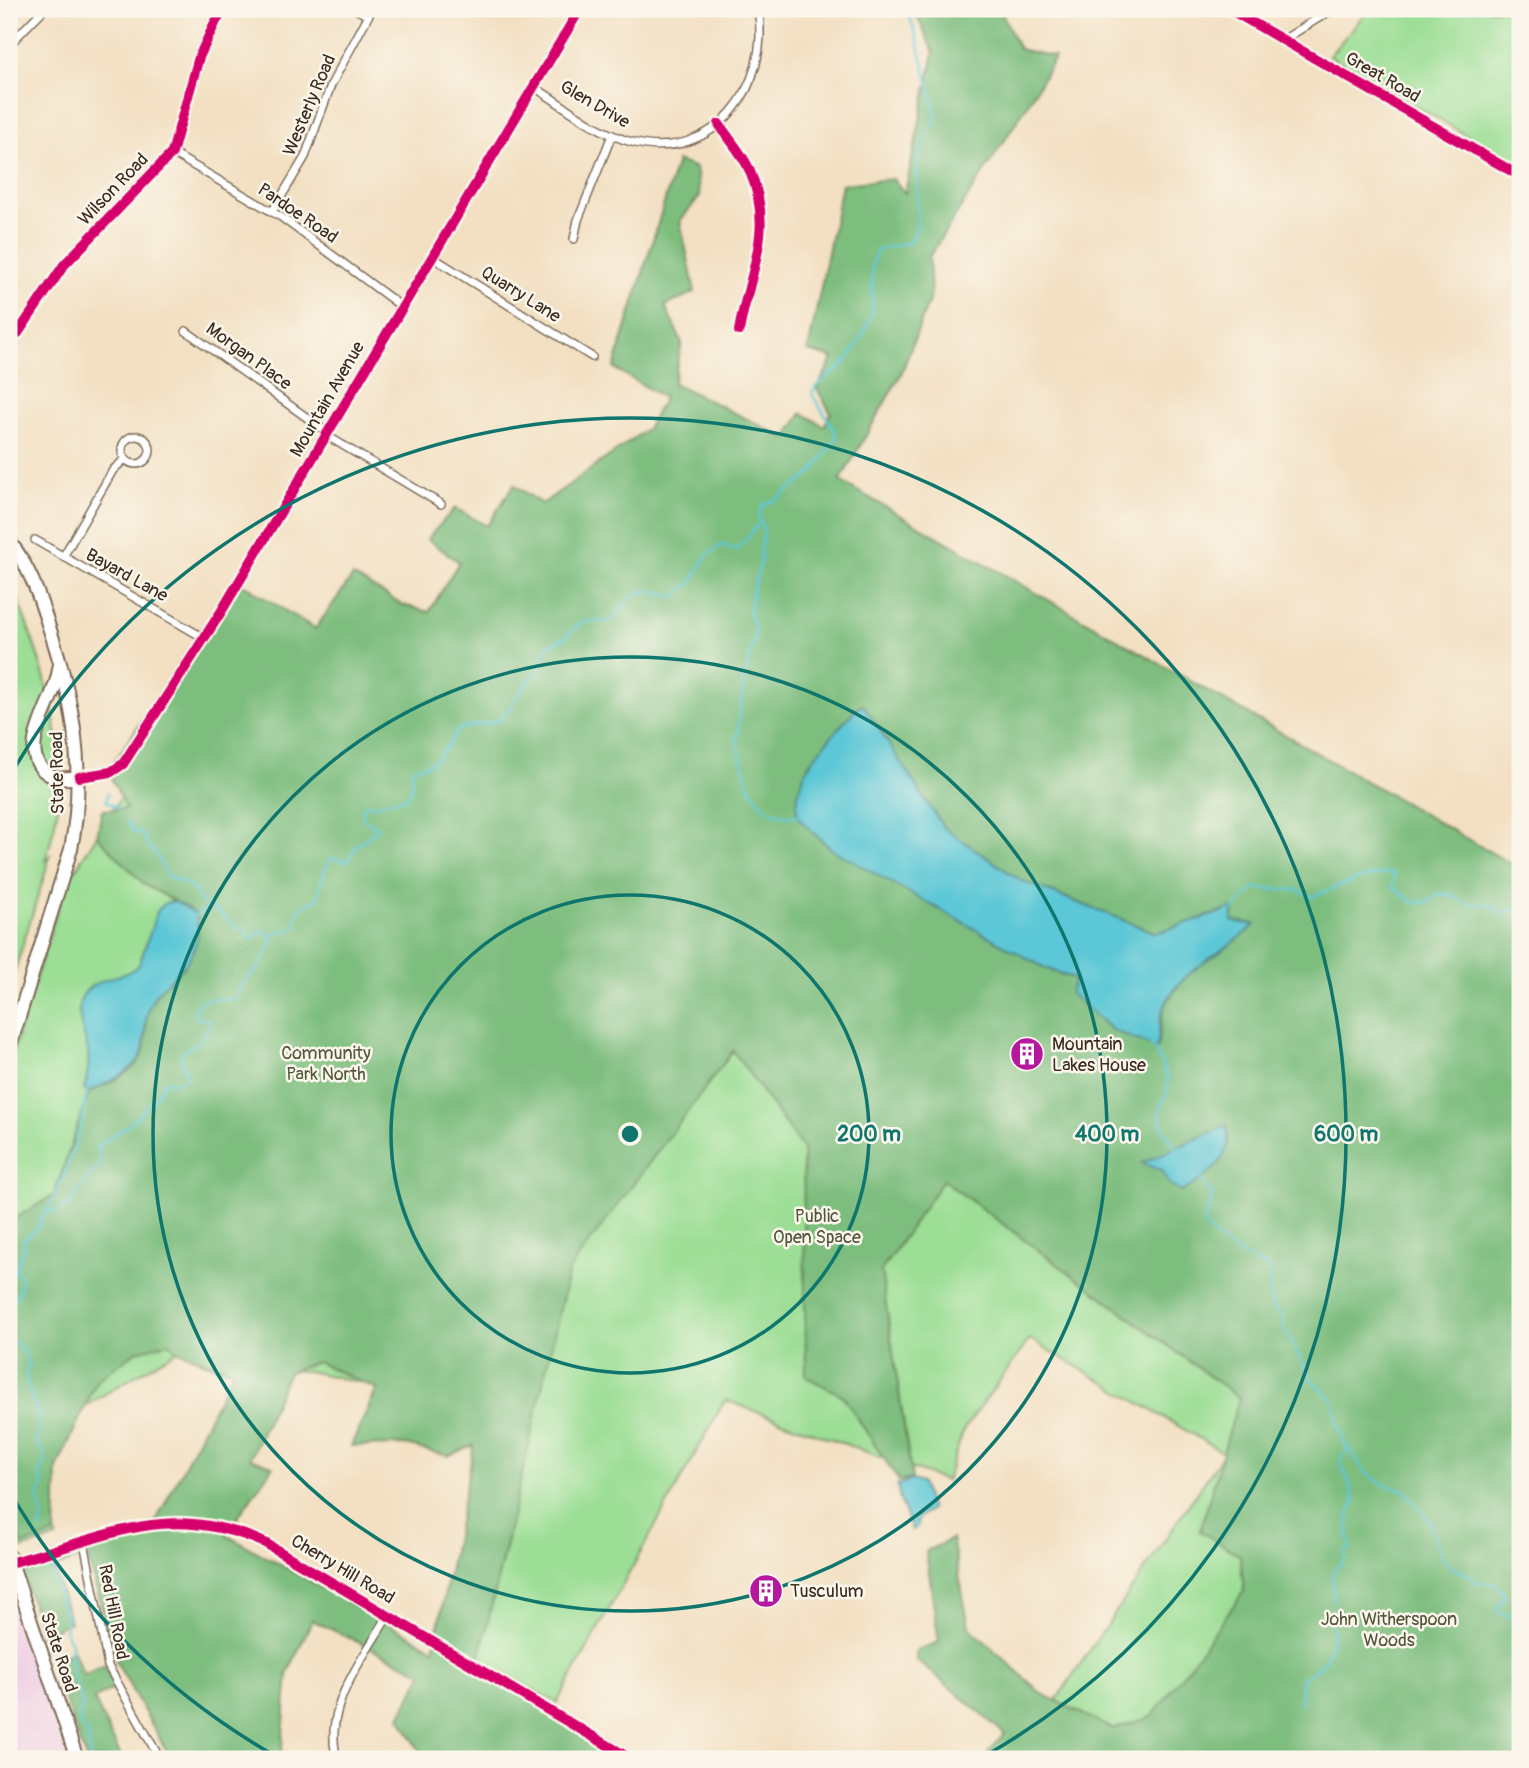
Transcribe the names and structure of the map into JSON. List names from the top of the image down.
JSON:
{
  "streets": {
    "highway": ["State Road"],
    "street": [
      "Great Road",
      "Glen Drive",
      "Westerly Road",
      "Wilson Road",
      "Pardoe Road",
      "Quarry Lane",
      "Morgan Place",
      "Mountain Avenue",
      "Bayard Lane",
      "Cherry Hill Road",
      "Red Hill Road"
    ]
  },
  "crossings": [
    ["Glen Drive", "Mountain Avenue"],
    ["Westerly Road", "Pardoe Road"],
    ["Wilson Road", "Pardoe Road"],
    ["Pardoe Road", "Mountain Avenue"],
    ["Quarry Lane", "Mountain Avenue"],
    ["Morgan Place", "Mountain Avenue"],
    ["Mountain Avenue", "Bayard Lane"],
    ["Mountain Avenue", "State Road"],
    ["State Road", "Cherry Hill Road"],
    ["Cherry Hill Road", "Red Hill Road"]
  ],
  "parks": ["Community Park North", "Public Open Space", "John Witherspoon Woods"],
  "places": {
    "building": ["Mountain Lakes House", "Tusculum"]
  },
  "rings": ["200 m", "400 m", "600 m"]
}
